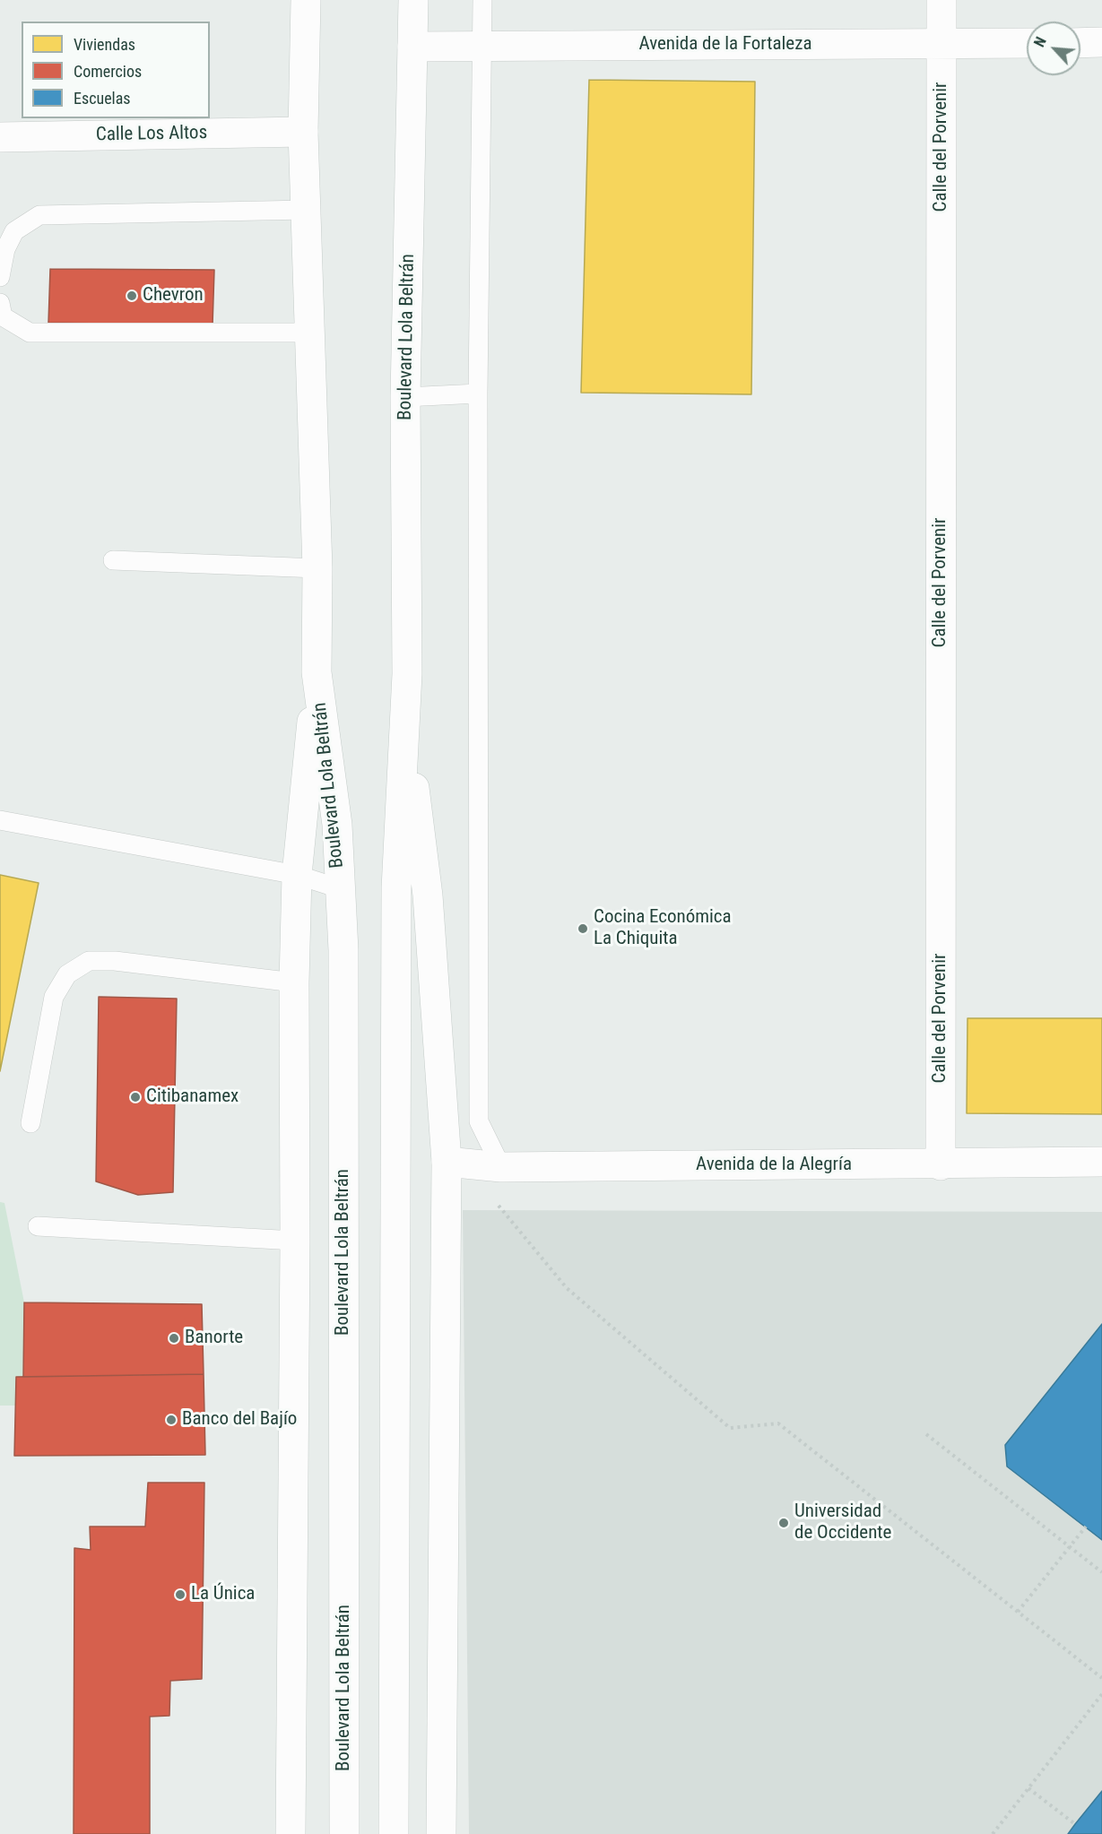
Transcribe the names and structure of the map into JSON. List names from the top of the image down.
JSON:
{
  "streets": {
    "street": [
      "Avenida de la Fortaleza",
      "Calle Los Altos",
      "Calle del Porvenir",
      "Boulevard Lola Beltrán",
      "Avenida de la Alegría"
    ]
  },
  "crossings": [
    ["Avenida de la Fortaleza", "Calle del Porvenir"],
    ["Avenida de la Fortaleza", "Boulevard Lola Beltrán"],
    ["Calle Los Altos", "Boulevard Lola Beltrán"],
    ["Calle del Porvenir", "Avenida de la Alegría"],
    ["Boulevard Lola Beltrán", "Avenida de la Alegría"]
  ],
  "places": [
    "Chevron",
    "Cocina Económica La Chiquita",
    "Citibanamex",
    "Banorte",
    "Banco del Bajío",
    "Universidad de Occidente",
    "La Única"
  ],
  "legend": ["Viviendas", "Comercios", "Escuelas"],
  "north": "top left"
}
